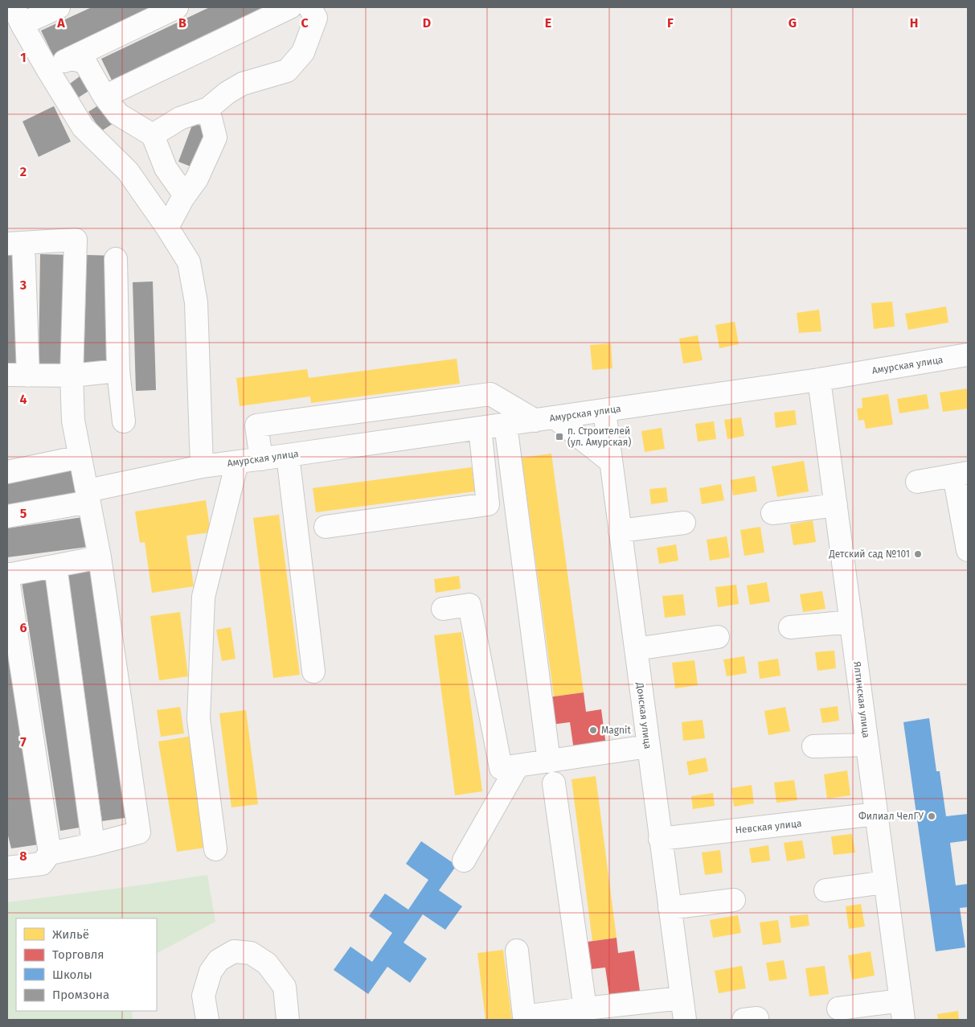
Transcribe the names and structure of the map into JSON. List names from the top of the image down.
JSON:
{
  "streets": {
    "street": [
      "Амурская улица",
      "Ялтинская улица",
      "Донская улица",
      "Невская улица"
    ]
  },
  "crossings": [
    ["Амурская улица", "Ялтинская улица"],
    ["Амурская улица", "Донская улица"],
    ["Ялтинская улица", "Невская улица"],
    ["Донская улица", "Невская улица"]
  ],
  "places": {
    "transit": ["п. Строителей (ул. Амурская)"],
    "other": ["Детский сад №101", "Magnit", "Филиал ЧелГУ"]
  },
  "legend": [
    "Жильё",
    "Торговля",
    "Школы",
    "Промзона"
  ],
  "grid": {
    "columns": [
      "A",
      "B",
      "C",
      "D",
      "E",
      "F",
      "G",
      "H"
    ],
    "rows": [
      "1",
      "2",
      "3",
      "4",
      "5",
      "6",
      "7",
      "8"
    ]
  }
}
